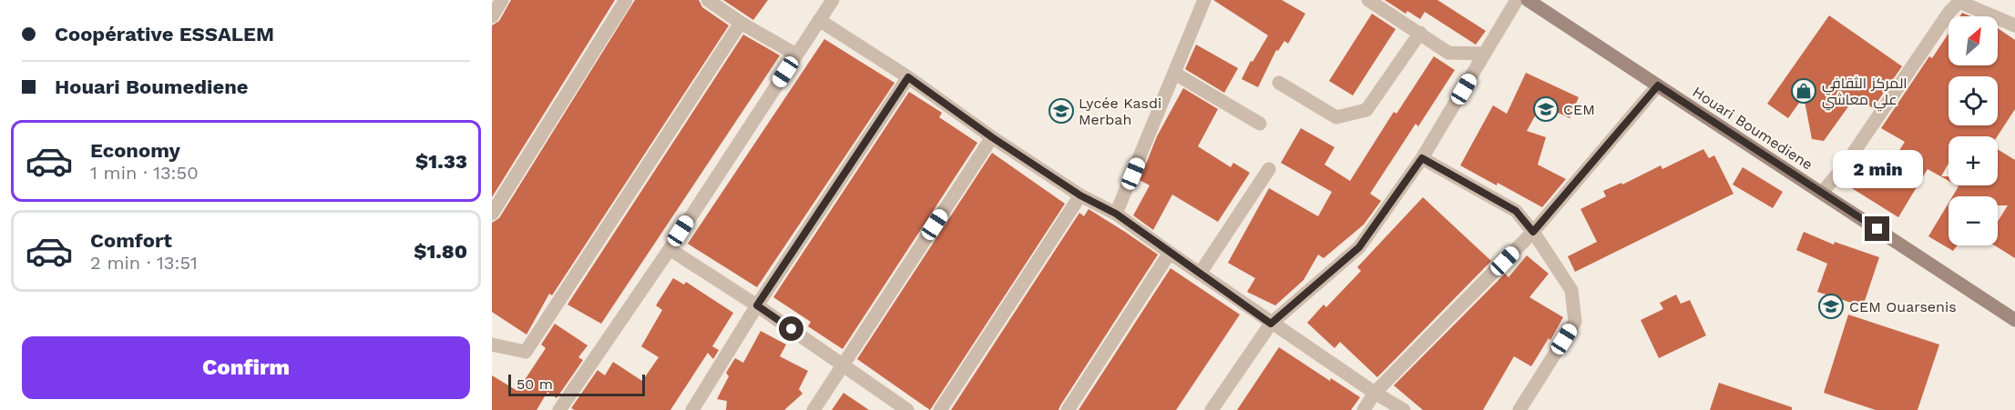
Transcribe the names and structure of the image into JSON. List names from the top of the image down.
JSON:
{
  "streets": {
    "main road": ["Houari Boumediene"]
  },
  "places": {
    "shop": ["المركز الثقافي علي معاشي"],
    "school or university": ["CEM", "Lycée Kasdi Merbah", "CEM Ouarsenis"]
  },
  "scale_bar": "50 m",
  "north": "top right",
  "page": {
    "banner": ["Coopérative ESSALEM", "Houari Boumediene"],
    "map_buttons": ["+", "−"],
    "list": [
      {
        "name": "Economy",
        "note": "1 min · 13:50",
        "value": "$1.33"
      },
      {
        "name": "Comfort",
        "note": "2 min · 13:51",
        "value": "$1.80"
      }
    ],
    "bubble": "2 min",
    "buttons": "Confirm",
    "scale": "50 m"
  }
}
